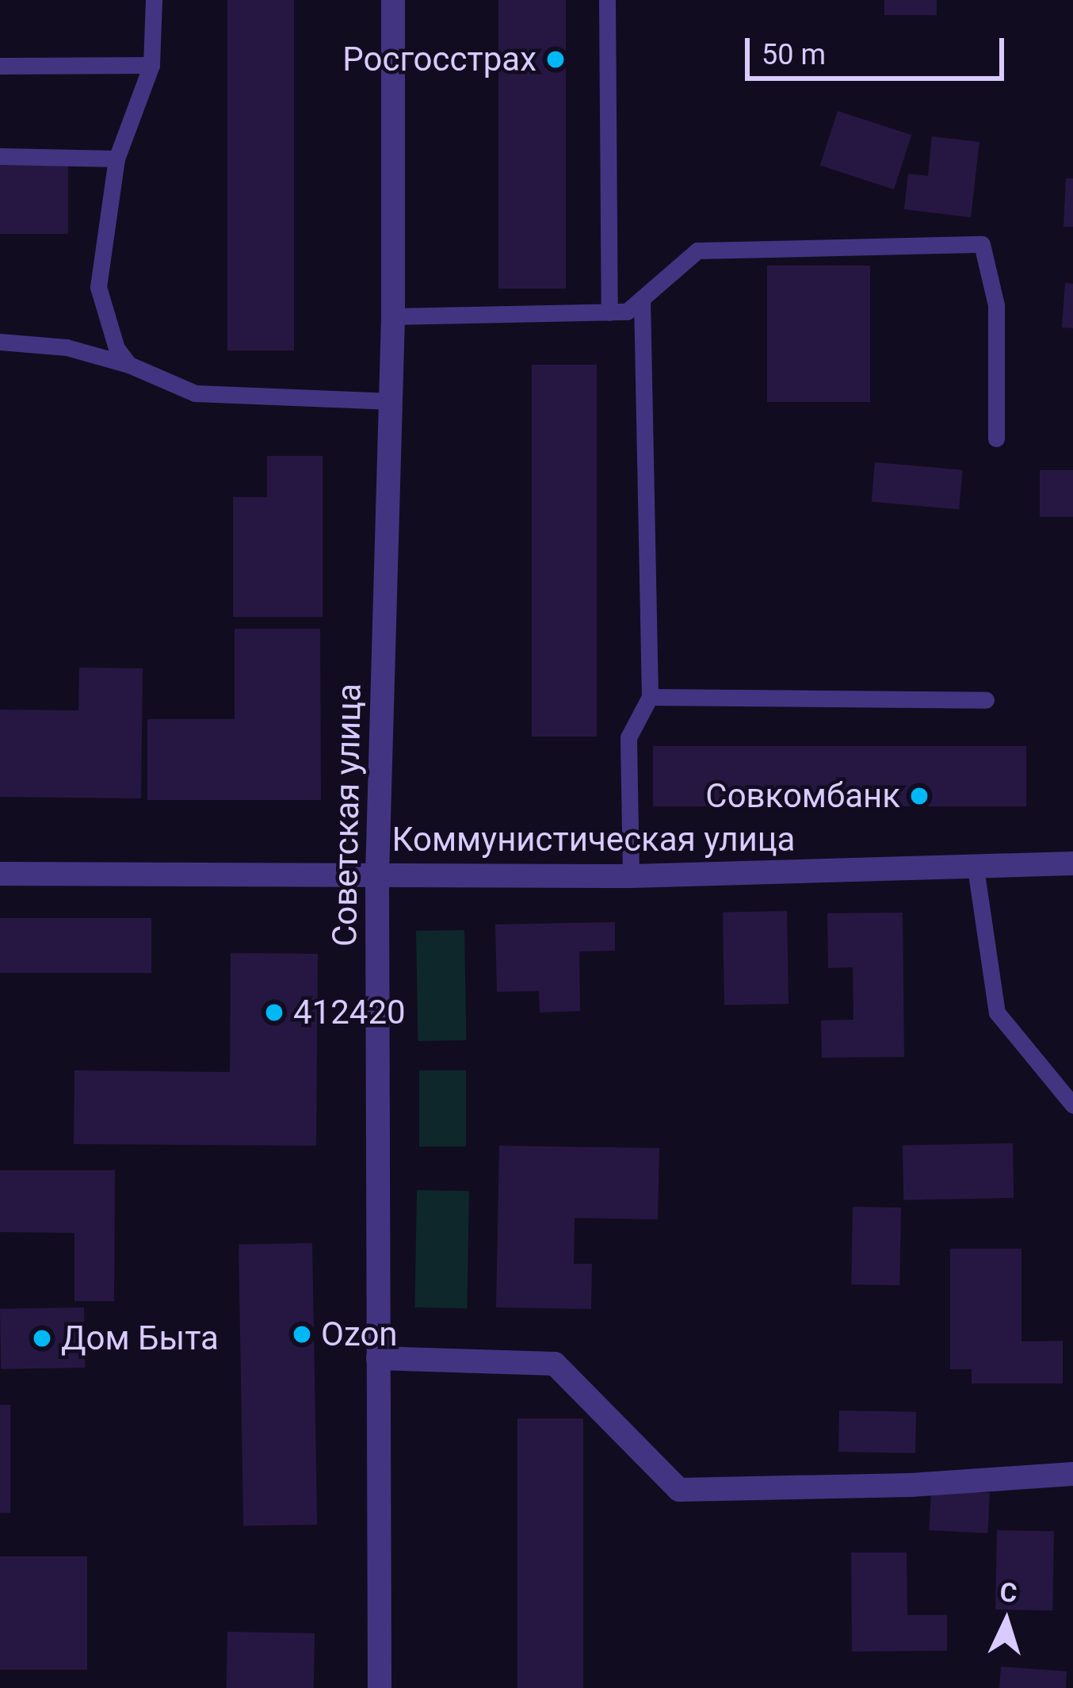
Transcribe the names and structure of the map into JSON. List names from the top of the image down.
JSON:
{
  "streets": {
    "street": ["Советская улица", "Коммунистическая улица"]
  },
  "crossings": [
    ["Советская улица", "Коммунистическая улица"]
  ],
  "places": [
    "Росгосстрах",
    "Совкомбанк",
    "412420",
    "Ozon",
    "Дом Быта"
  ],
  "scale_bar": "50 m",
  "north": "top"
}
